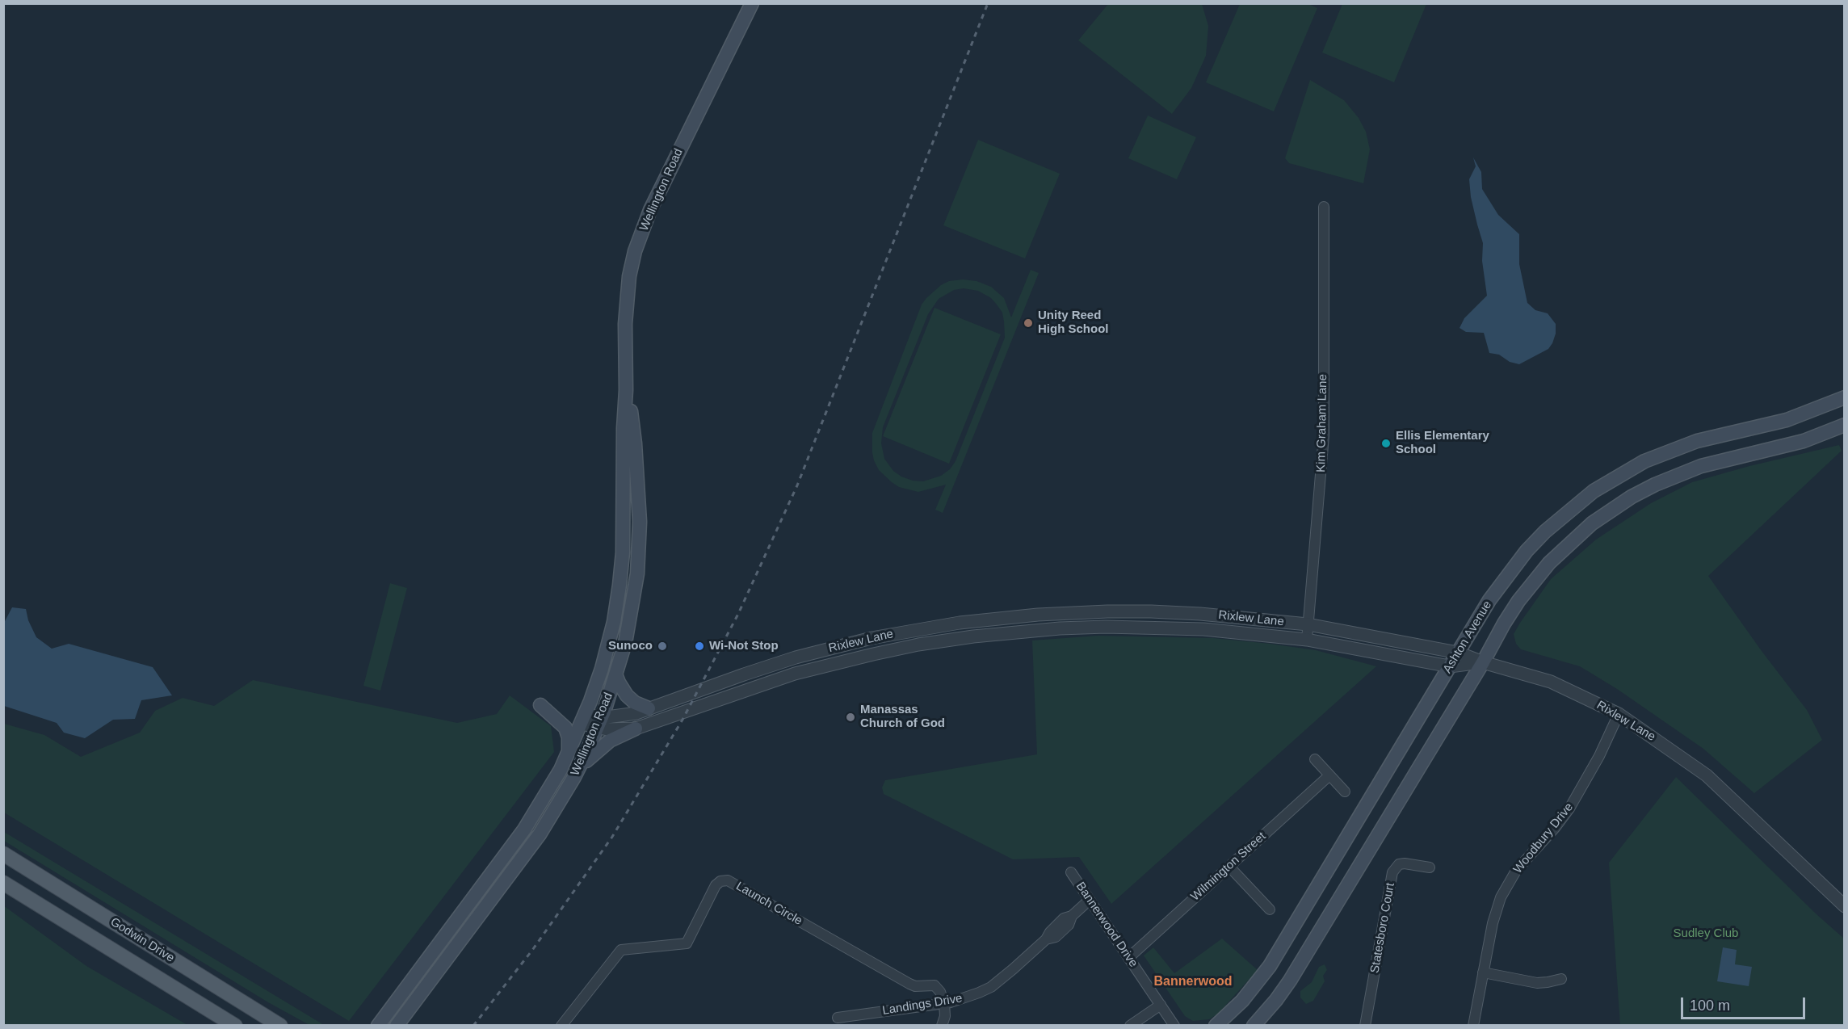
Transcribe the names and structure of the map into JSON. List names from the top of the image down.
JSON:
{
  "streets": {
    "main road": ["Wellington Road", "Ashton Avenue", "Godwin Drive"],
    "street": [
      "Kim Graham Lane",
      "Rixlew Lane",
      "Woodbury Drive",
      "Wilmington Street",
      "Launch Circle",
      "Bannerwood Drive",
      "Statesboro Court",
      "Landings Drive"
    ]
  },
  "crossings": [
    ["Wellington Road", "Rixlew Lane"],
    ["Kim Graham Lane", "Rixlew Lane"],
    ["Rixlew Lane", "Ashton Avenue"],
    ["Rixlew Lane", "Woodbury Drive"],
    ["Wilmington Street", "Bannerwood Drive"],
    ["Launch Circle", "Landings Drive"],
    ["Bannerwood Drive", "Landings Drive"]
  ],
  "districts": ["Bannerwood"],
  "parks": ["Sudley Club"],
  "places": [
    "Unity Reed High School",
    "Ellis Elementary School",
    "Sunoco",
    "Wi-Not Stop",
    "Manassas Church of God"
  ],
  "scale_bar": "100 m"
}
